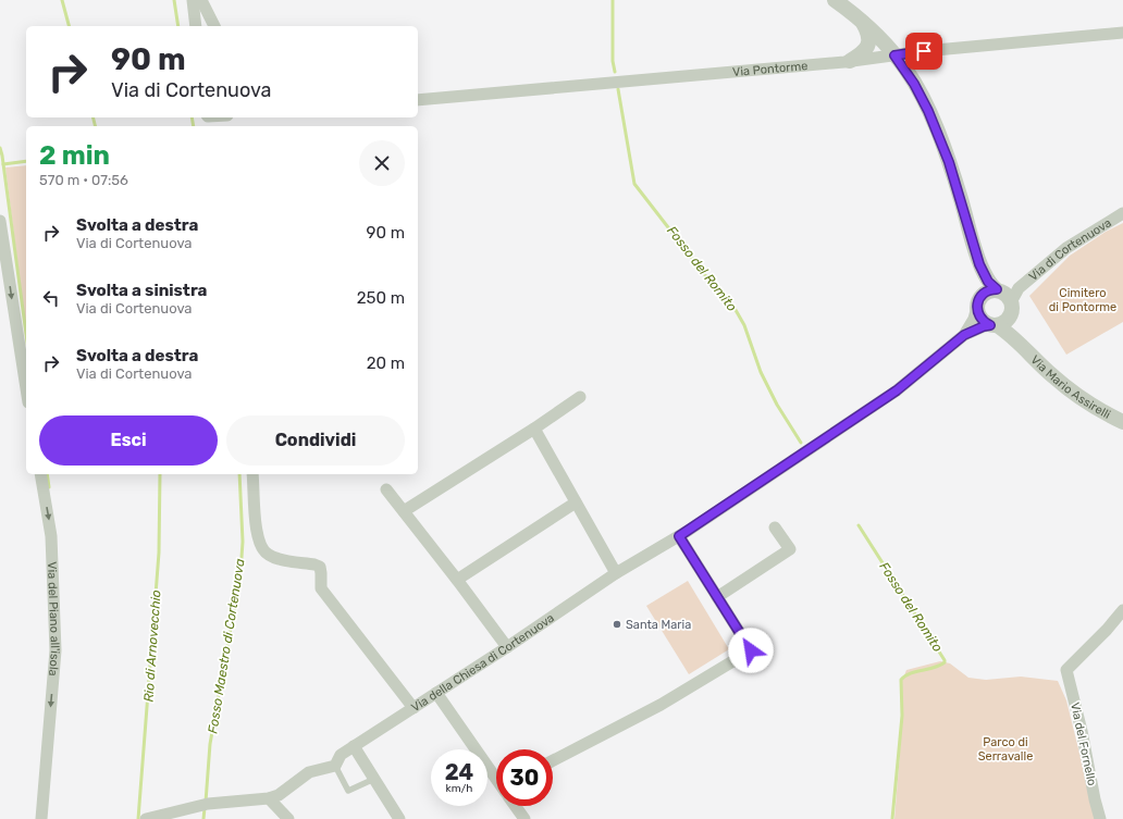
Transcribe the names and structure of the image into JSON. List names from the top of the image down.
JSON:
{
  "streets": {
    "street": [
      "Via Pontorme",
      "Via di Cortenuova",
      "Via Mario Assirelli",
      "Via del Piano all'isola",
      "Via della Chiesa di Cortenuova",
      "Via del Fornello"
    ]
  },
  "crossings": [
    ["Via di Cortenuova", "Via Mario Assirelli"]
  ],
  "one_way": ["Via del Piano all'isola"],
  "water": ["Fosso del Romito", "Rio di Arnovecchio", "Fosso Maestro di Cortenuova"],
  "parks": ["Cimitero di Pontorme", "Parco di Serravalle"],
  "places": ["Santa Maria"],
  "page": {
    "turn": ["90 m", "Via di Cortenuova"],
    "heading": ["2 min", "570 m · 07:56"],
    "list": [
      {
        "name": "Svolta a destra",
        "note": "Via di Cortenuova",
        "value": "90 m"
      },
      {
        "name": "Svolta a sinistra",
        "note": "Via di Cortenuova",
        "value": "250 m"
      },
      {
        "name": "Svolta a destra",
        "note": "Via di Cortenuova",
        "value": "20 m"
      }
    ],
    "buttons": ["Esci", "Condividi"],
    "speed": "24 km/h",
    "limit": "30"
  }
}
